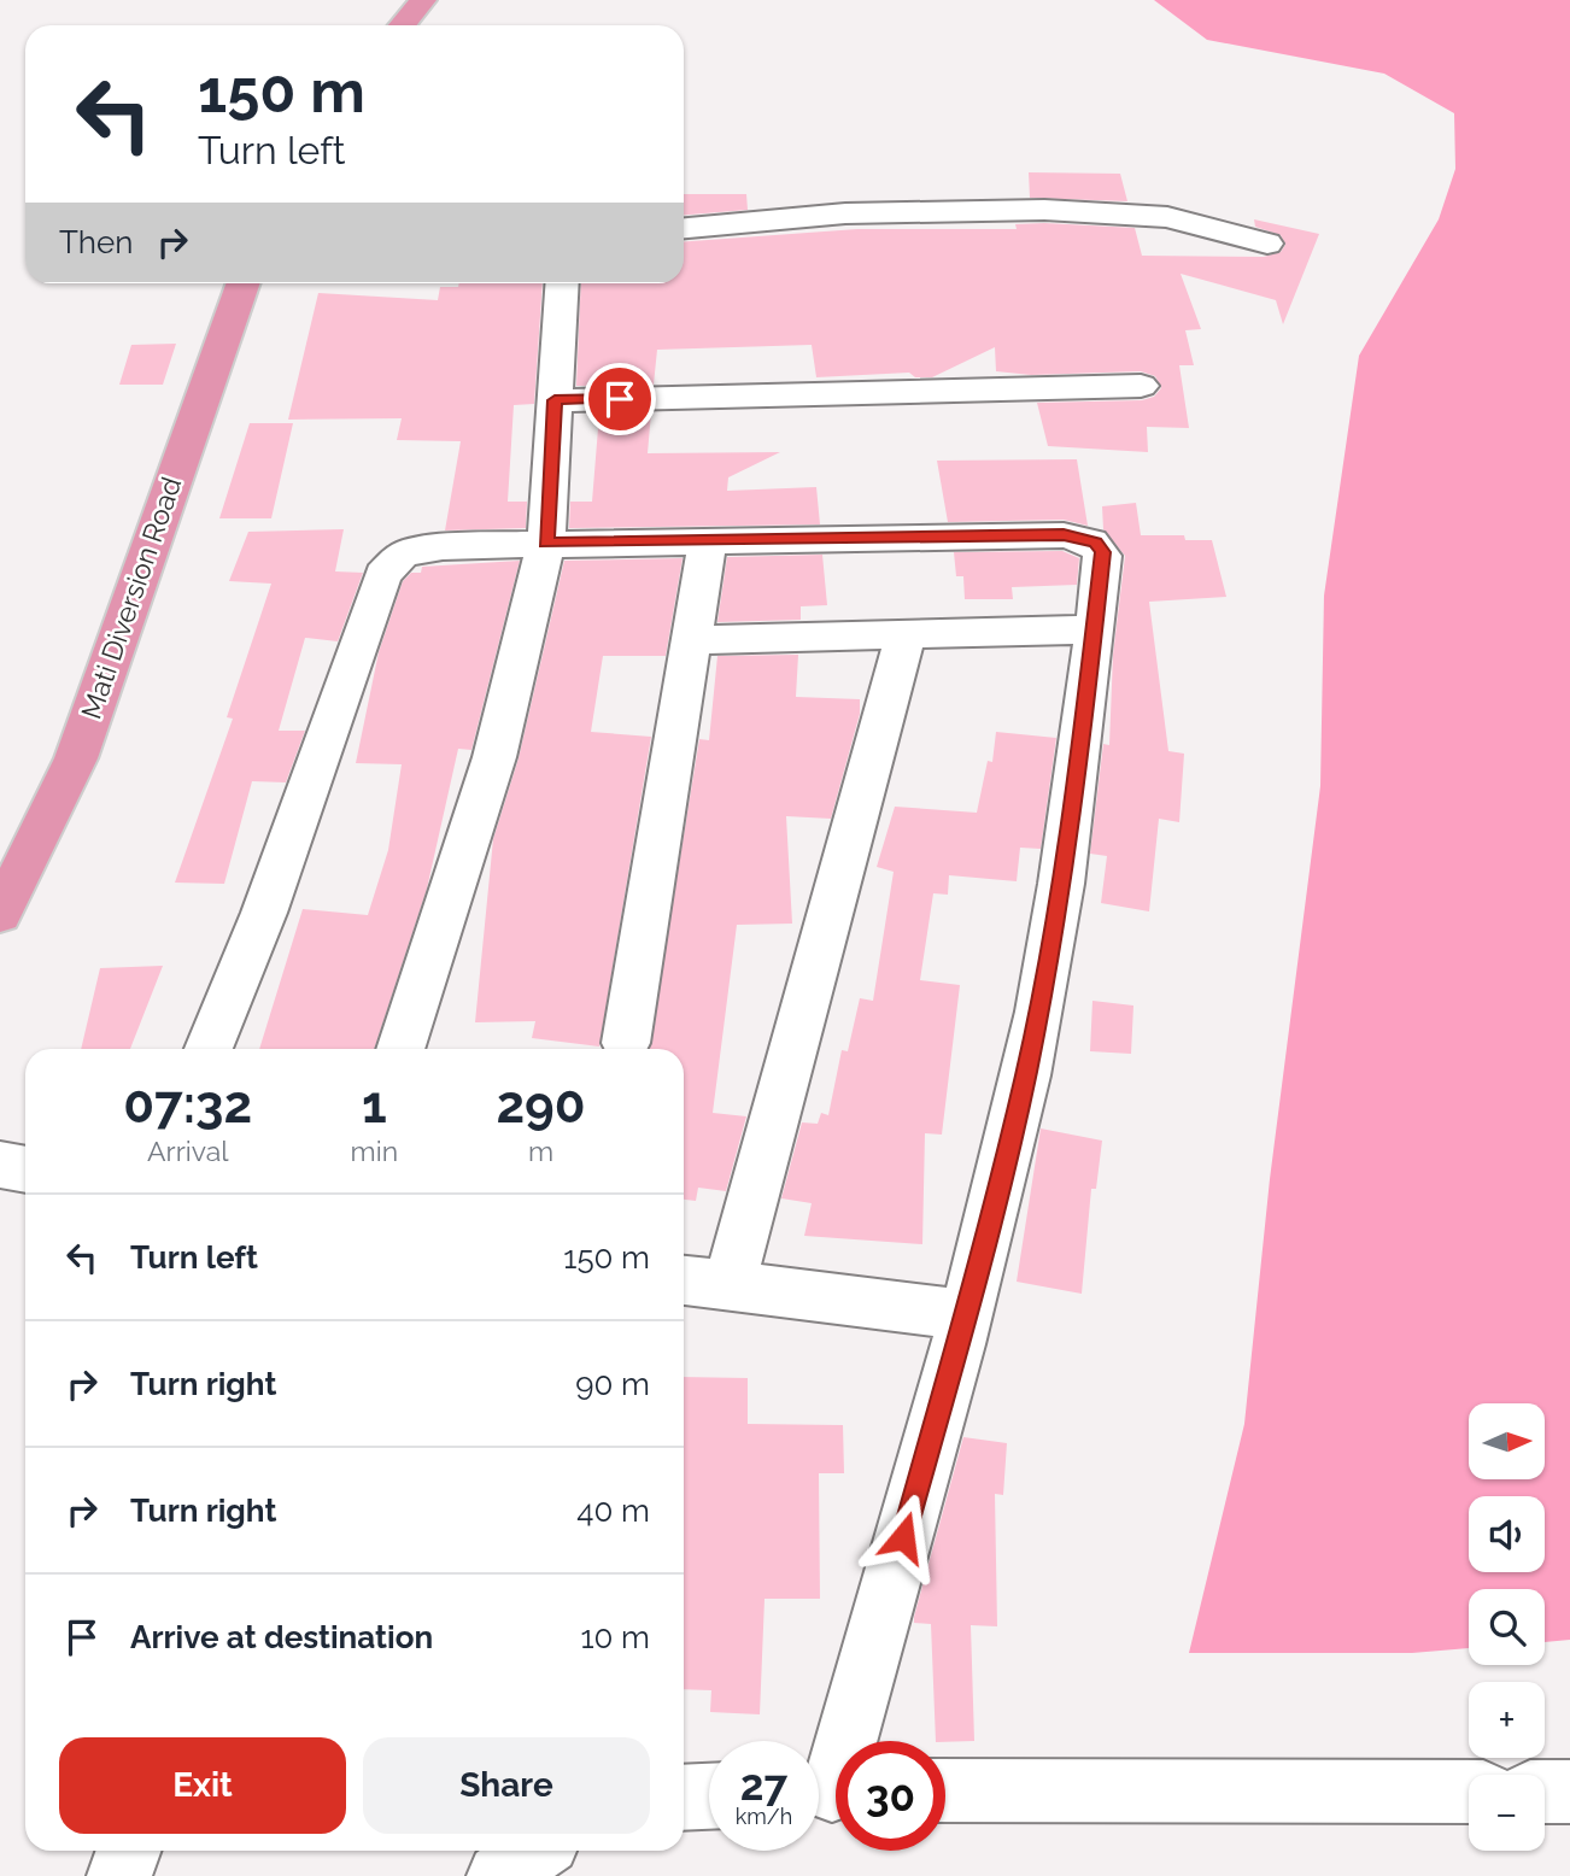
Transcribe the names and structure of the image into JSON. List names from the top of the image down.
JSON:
{
  "streets": {
    "highway": ["Mati Diversion Road"]
  },
  "north": "right",
  "page": {
    "turn": ["150 m", "Turn left"],
    "then": "Then",
    "eta": [
      "07:32",
      "Arrival",
      "1",
      "min",
      "290",
      "m"
    ],
    "list": [
      {
        "name": "Turn left",
        "value": "150 m"
      },
      {
        "name": "Turn right",
        "value": "90 m"
      },
      {
        "name": "Turn right",
        "value": "40 m"
      },
      {
        "name": "Arrive at destination",
        "value": "10 m"
      }
    ],
    "map_buttons": ["+", "−"],
    "buttons": ["Exit", "Share"],
    "speed": "27 km/h",
    "limit": "30"
  }
}
